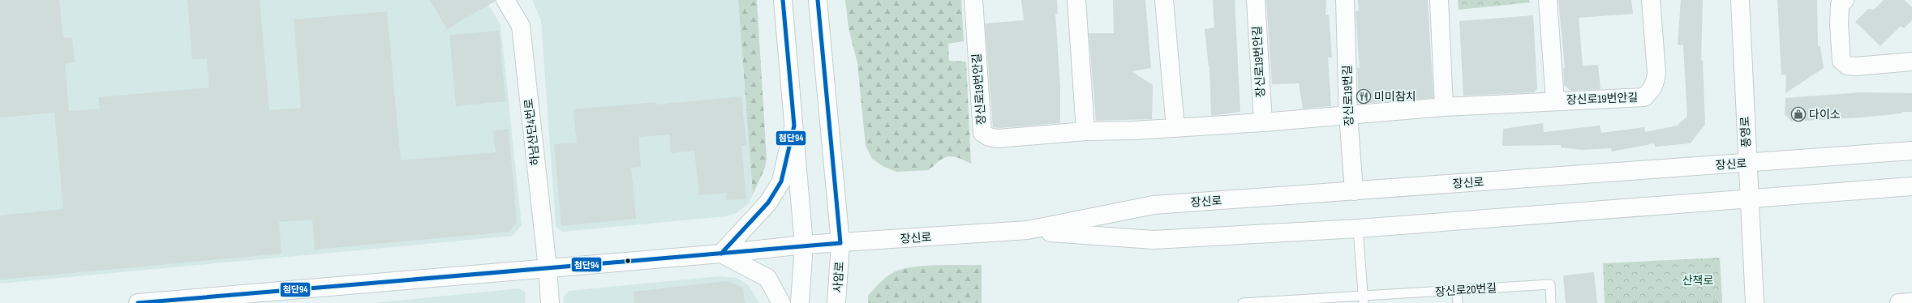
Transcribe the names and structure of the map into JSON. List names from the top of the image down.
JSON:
{
  "streets": {
    "main road": [
      "장신로19번안길",
      "장신로19번길",
      "하남산단4번로",
      "풍영로",
      "장신로",
      "사암로"
    ],
    "lane": ["장신로20번길"]
  },
  "crossings": [
    ["장신로19번안길", "장신로19번길"],
    ["장신로19번길", "장신로"],
    ["하남산단4번로", "장신로"],
    ["풍영로", "장신로"],
    ["장신로", "사암로"]
  ],
  "parks": ["산책로"],
  "places": {
    "restaurant": ["미미참치"],
    "shop": ["다이소"]
  },
  "lines": ["transit line 첨단94"]
}
